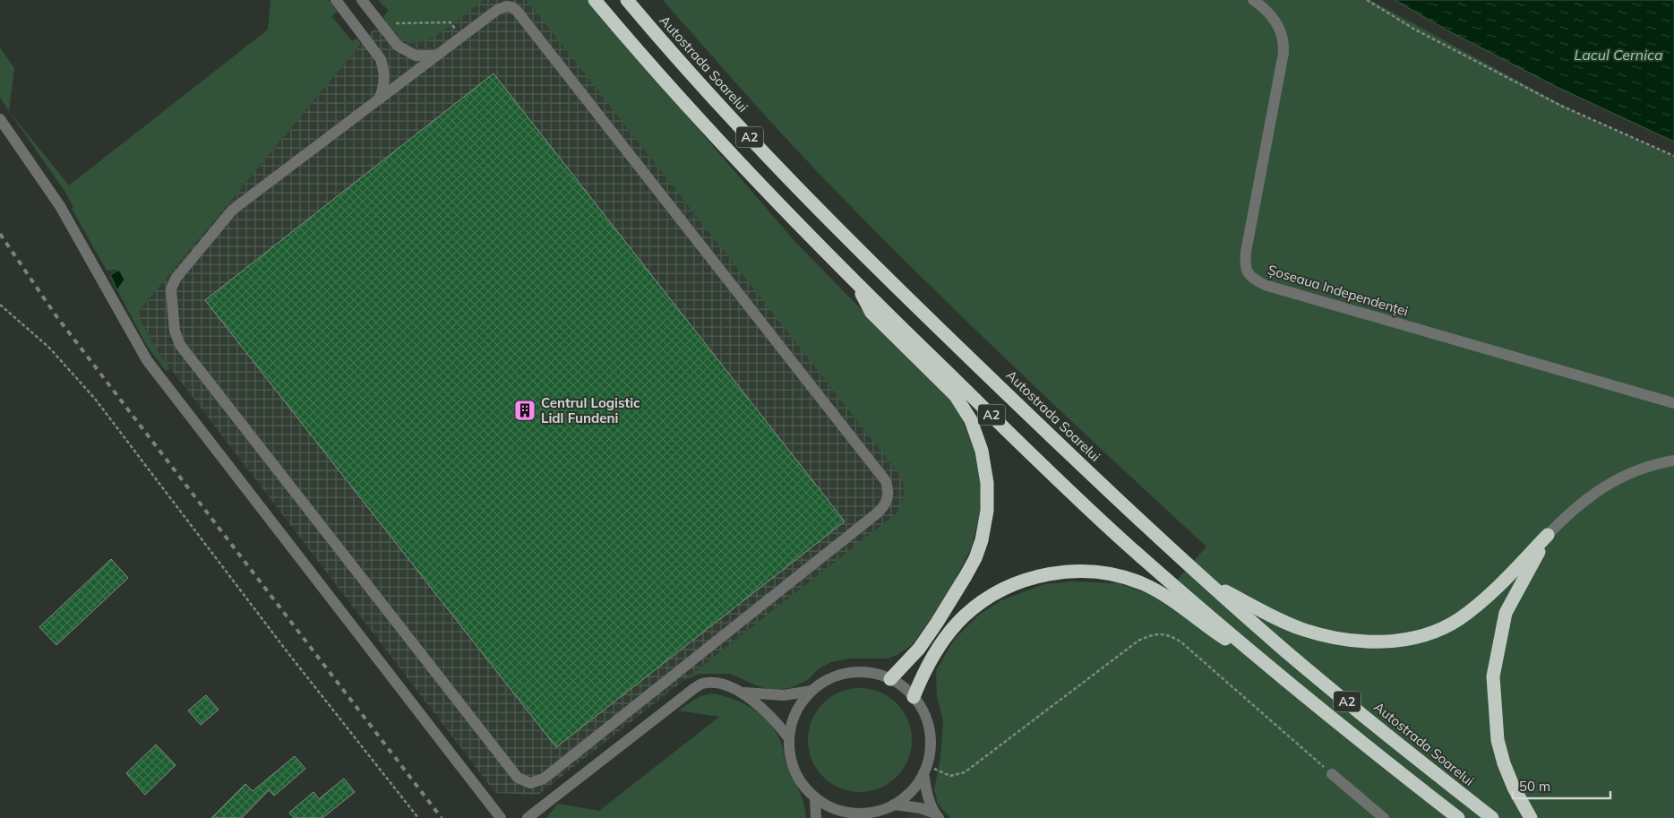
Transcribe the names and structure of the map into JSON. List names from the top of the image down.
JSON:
{
  "streets": {
    "highway": ["Autostrada Soarelui", "A2"],
    "street": ["Șoseaua Independenței"]
  },
  "water": ["Lacul Cernica"],
  "places": {
    "building": ["Centrul Logistic Lidl Fundeni"]
  },
  "scale_bar": "50 m"
}
